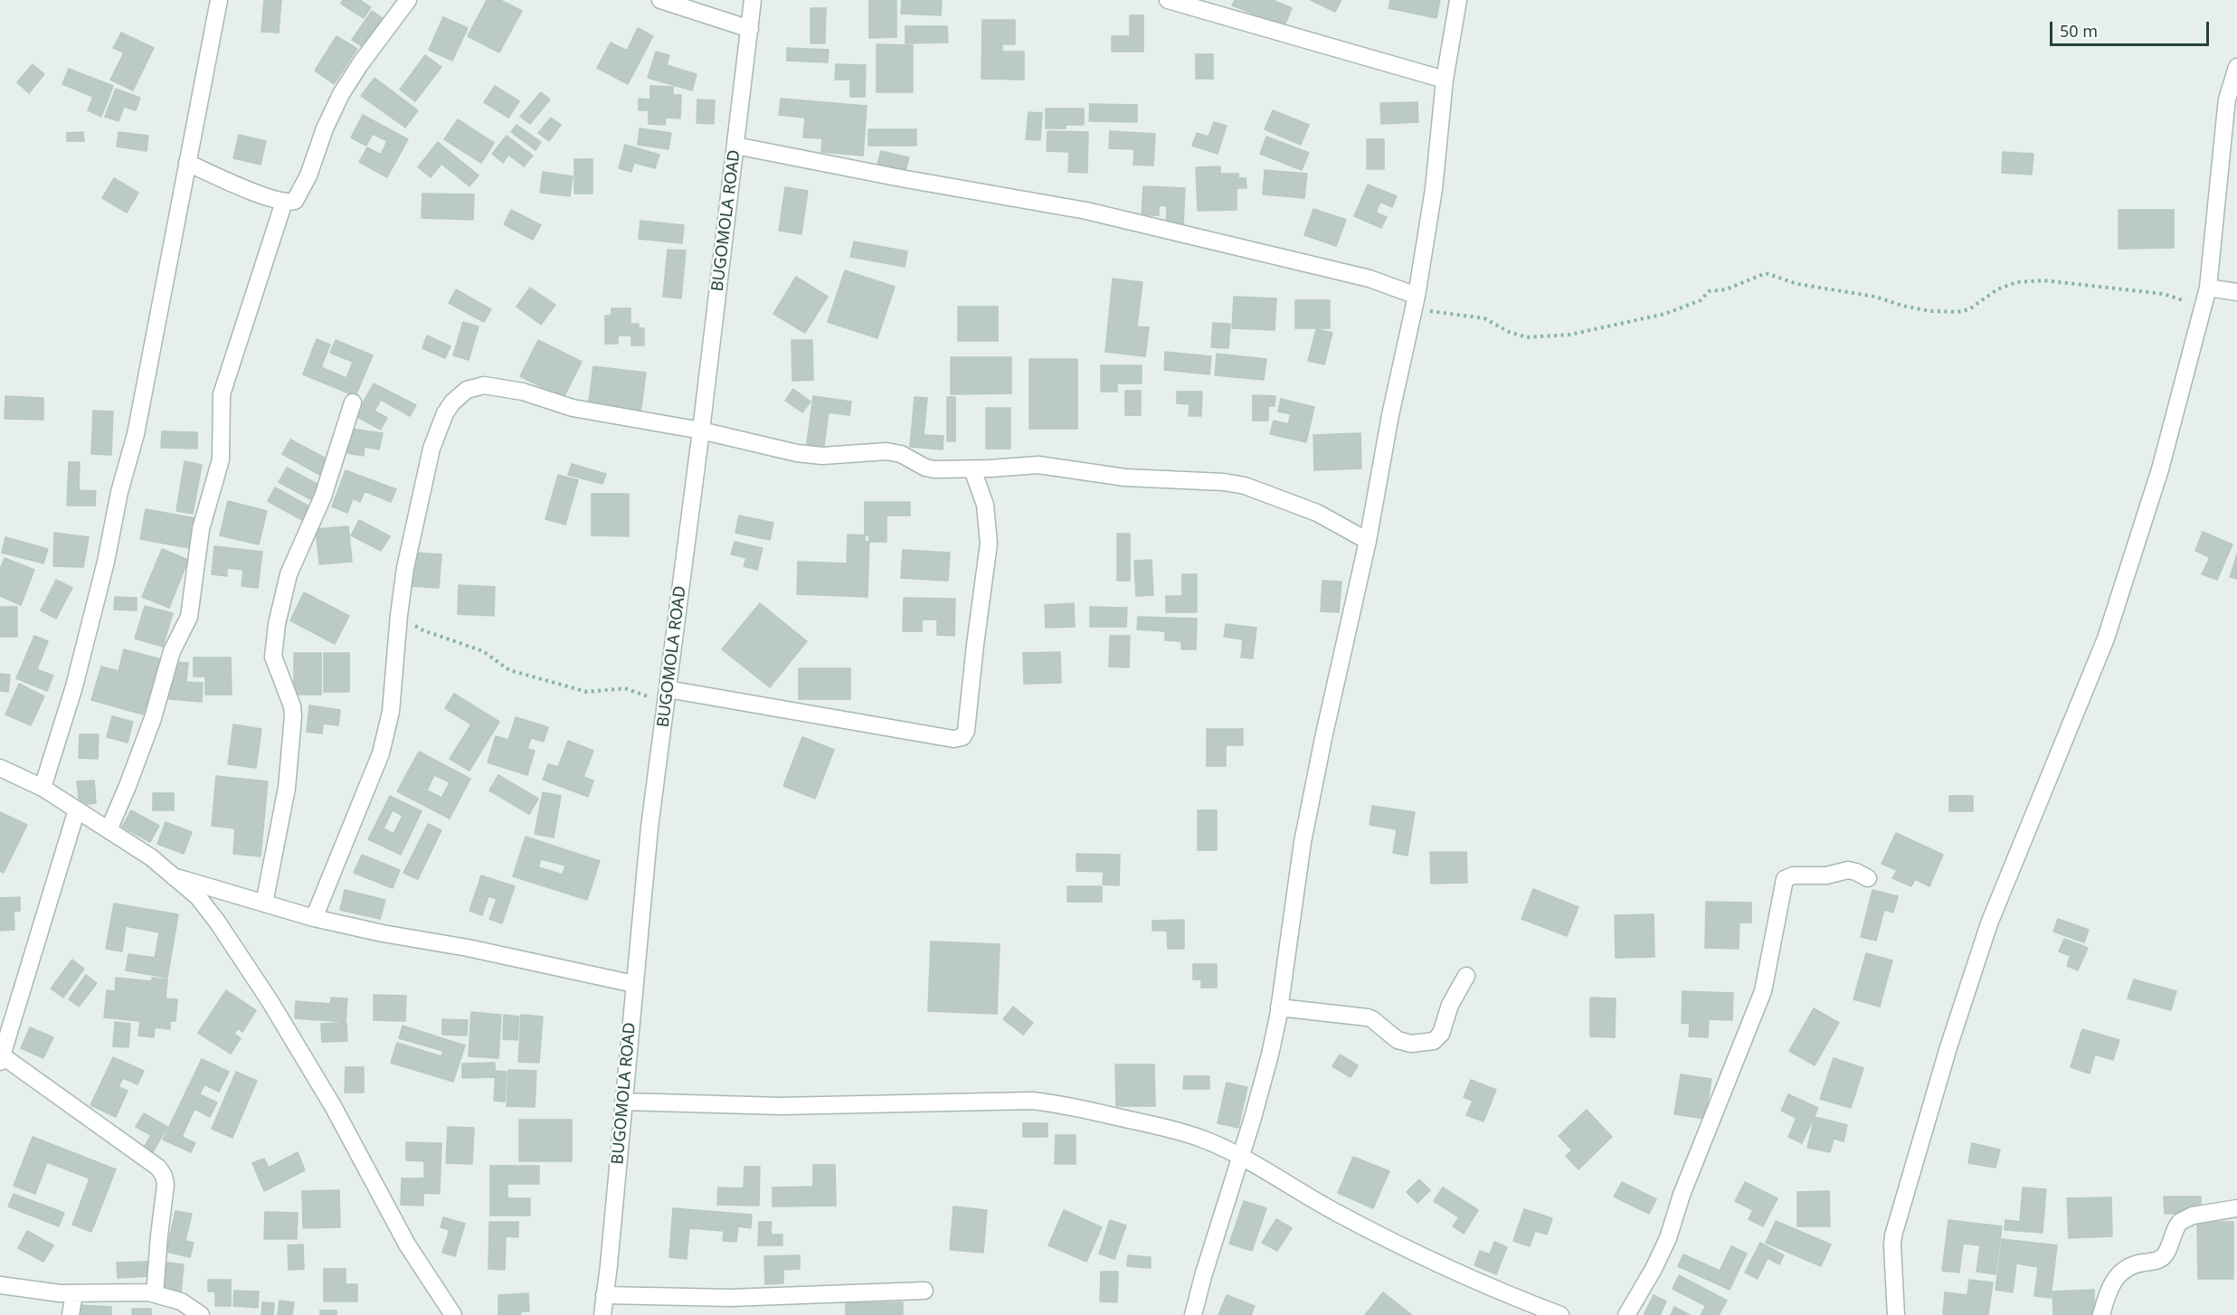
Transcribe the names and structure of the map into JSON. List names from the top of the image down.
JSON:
{
  "streets": {
    "street": ["BUGOMOLA ROAD"]
  },
  "scale_bar": "50 m"
}
